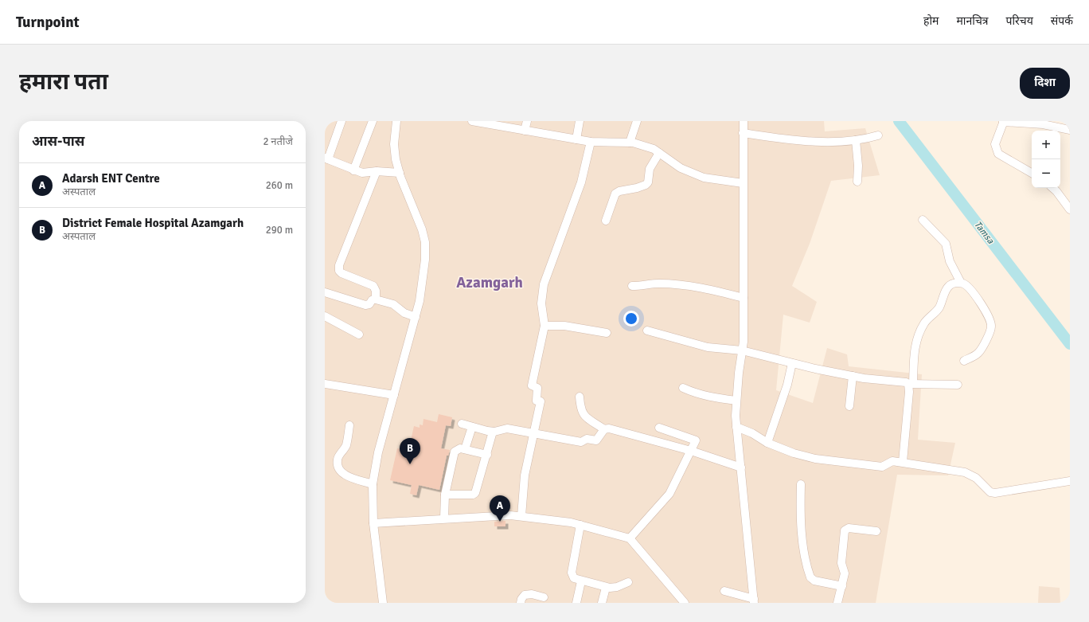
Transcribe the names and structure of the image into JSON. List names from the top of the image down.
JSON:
{
  "districts": ["Azamgarh"],
  "water": ["Tamsa"],
  "page": {
    "header": "Turnpoint",
    "nav": [
      "होम",
      "मानचित्र",
      "परिचय",
      "संपर्क"
    ],
    "buttons": "दिशा",
    "title": "हमारा पता",
    "heading": ["आस-पास", "2 नतीजे"],
    "map_buttons": ["+", "−"],
    "list": [
      {
        "mark": "A",
        "name": "Adarsh ENT Centre",
        "note": "अस्पताल",
        "value": "260 m"
      },
      {
        "mark": "B",
        "name": "District Female Hospital Azamgarh",
        "note": "अस्पताल",
        "value": "290 m"
      }
    ],
    "pins": ["B", "A"]
  }
}
